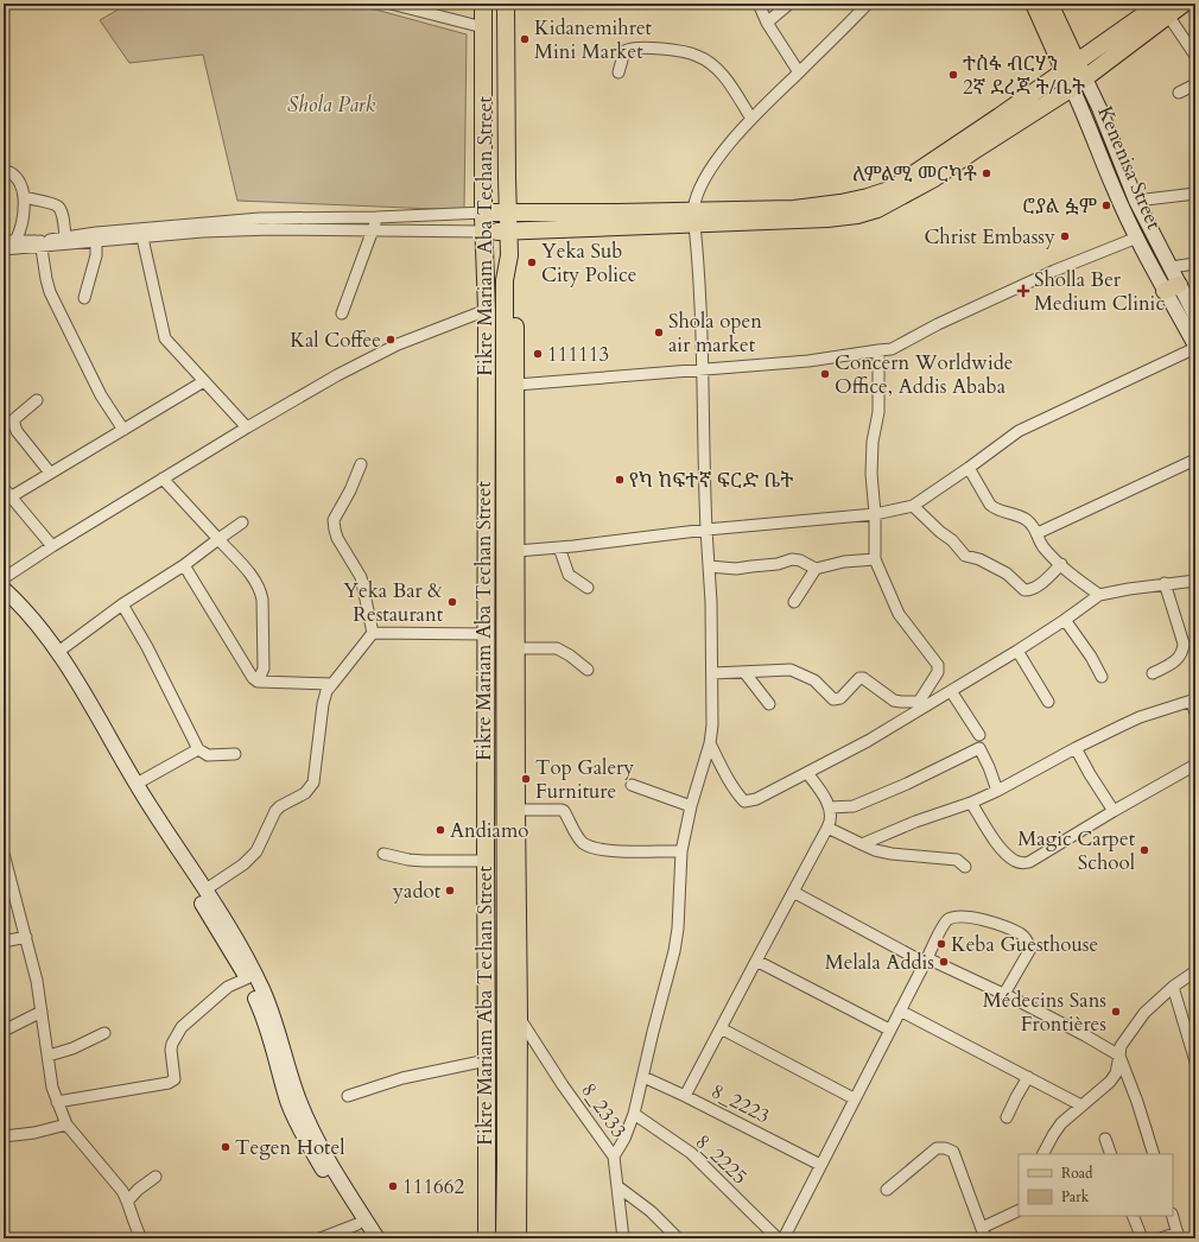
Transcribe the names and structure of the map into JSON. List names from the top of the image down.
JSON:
{
  "streets": {
    "main road": ["Kenenisa Street", "Fikre Mariam Aba Techan Street"],
    "street": ["8_2223", "8_2333", "8_2225"]
  },
  "parks": ["Shola Park"],
  "places": {
    "other": [
      "Kidanemihret Mini Market",
      "ተስፋ ብርሃን 2ኛ ደረጃ ት/ቤት",
      "ለምልሚ መርካቶ",
      "ሮያል ፏም",
      "Christ Embassy",
      "Yeka Sub City Police",
      "Shola open air market",
      "Kal Coffee",
      "111113",
      "Concern Worldwide Office, Addis Ababa",
      "የካ ከፍተኛ ፍርድ ቤት",
      "Yeka Bar & Restaurant",
      "Top Galery Furniture",
      "Andiamo",
      "Magic Carpet School",
      "yadot",
      "Keba Guesthouse",
      "Melala Addis",
      "Médecins Sans Frontières",
      "Tegen Hotel",
      "111662"
    ],
    "health": ["Sholla Ber Medium Clinic"]
  },
  "legend": ["Road", "Park"]
}
